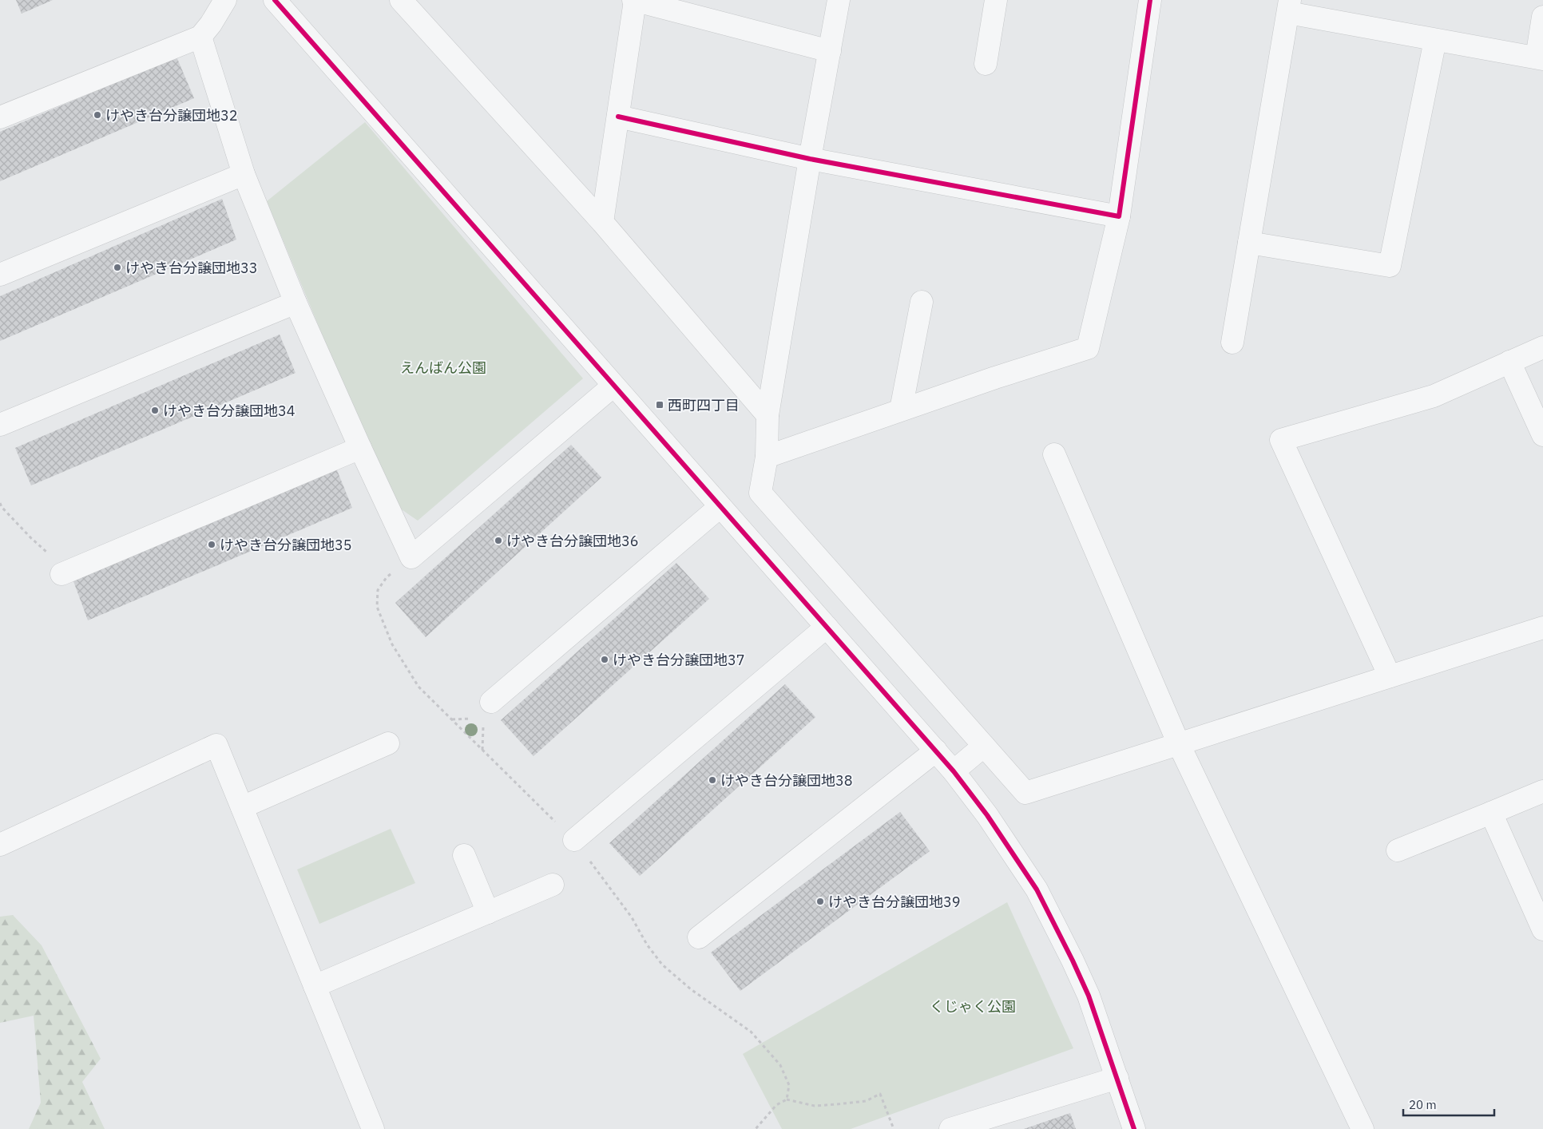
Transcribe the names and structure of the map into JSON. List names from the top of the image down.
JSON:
{
  "parks": ["えんばん公園", "くじゃく公園"],
  "places": {
    "other": [
      "けやき台分譲団地32",
      "けやき台分譲団地33",
      "けやき台分譲団地34",
      "けやき台分譲団地36",
      "けやき台分譲団地35",
      "けやき台分譲団地37",
      "けやき台分譲団地38",
      "けやき台分譲団地39"
    ],
    "transit": ["西町四丁目"]
  },
  "scale_bar": "20 m"
}
